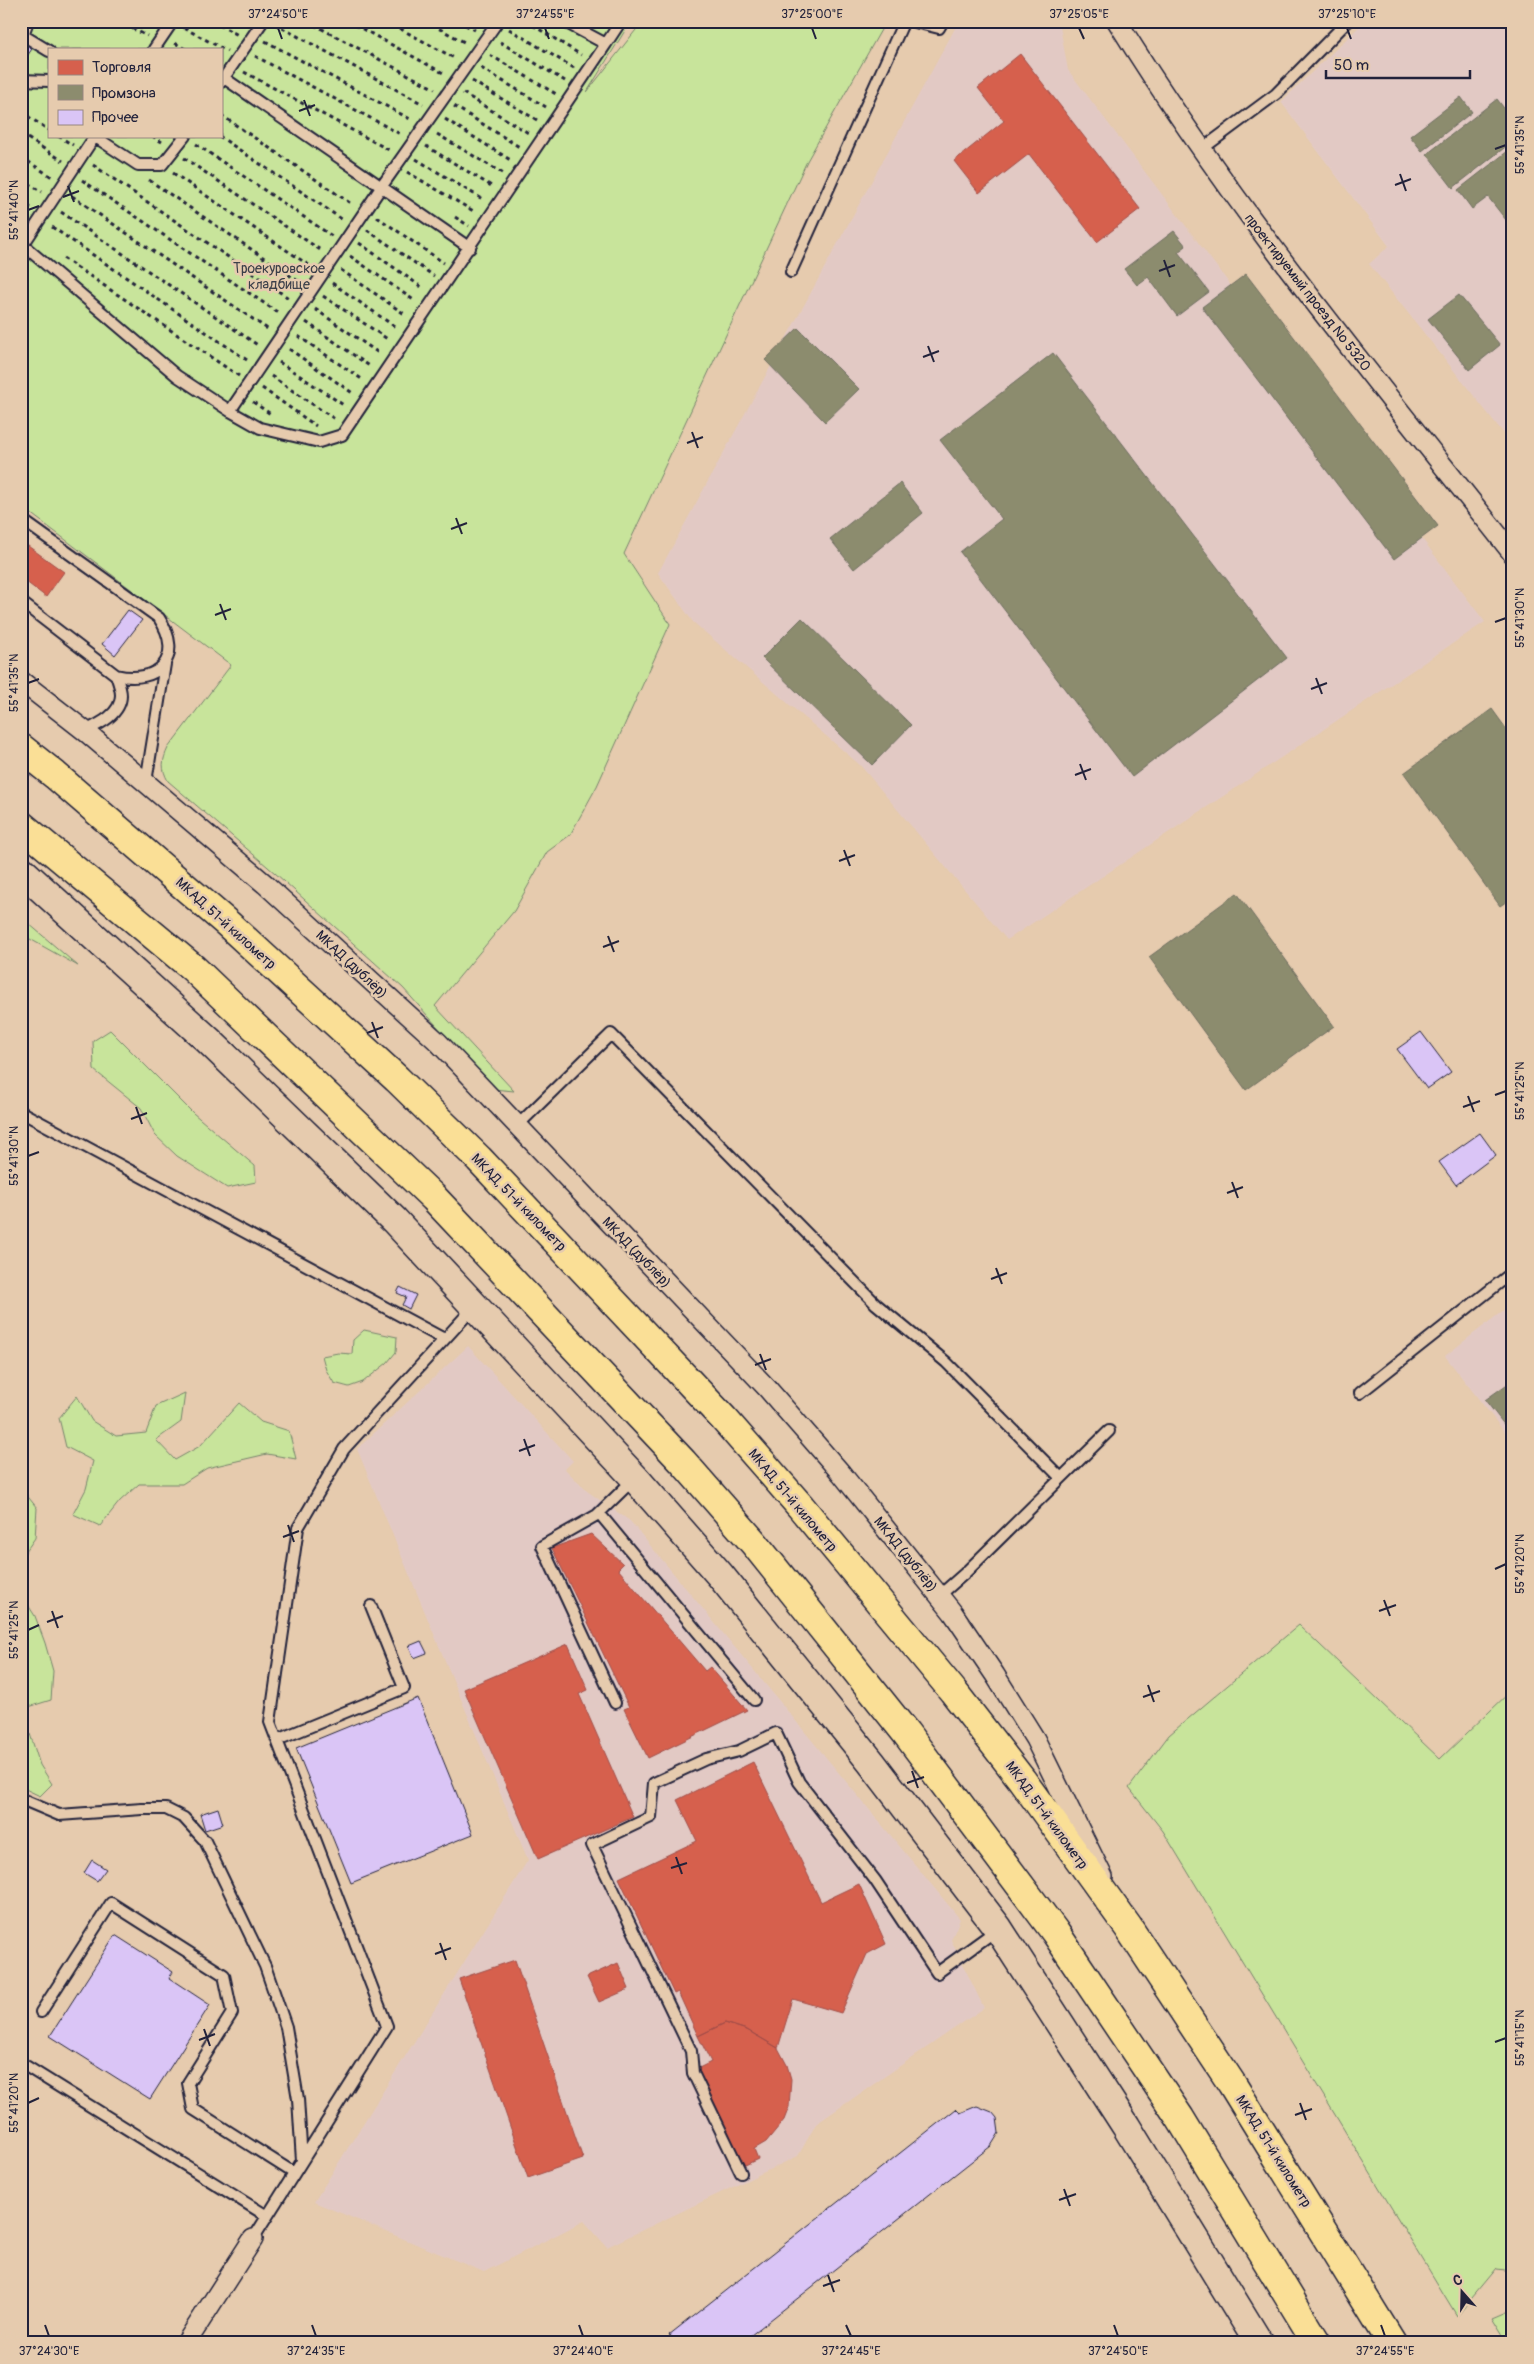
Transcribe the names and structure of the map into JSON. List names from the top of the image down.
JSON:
{
  "streets": {
    "highway": ["МКАД, 51-й километр"],
    "street": ["проектируемый проезд № 5320", "МКАД (дублёр)"]
  },
  "crossings": [
    ["МКАД, 51-й километр", "МКАД (дублёр)"]
  ],
  "parks": ["Троекуровское кладбище"],
  "legend": ["Торговля", "Промзона", "Прочее"],
  "scale_bar": "50 m",
  "north": "top",
  "coordinates": [
    "37°24'50\"E",
    "37°24'55\"E",
    "37°25'00\"E",
    "37°25'05\"E",
    "37°25'10\"E",
    "55°41'35\"N",
    "55°41'40\"N",
    "55°41'30\"N",
    "55°41'25\"N",
    "55°41'20\"N",
    "55°41'15\"N",
    "37°24'30\"E",
    "37°24'35\"E",
    "37°24'40\"E",
    "37°24'45\"E"
  ]
}
